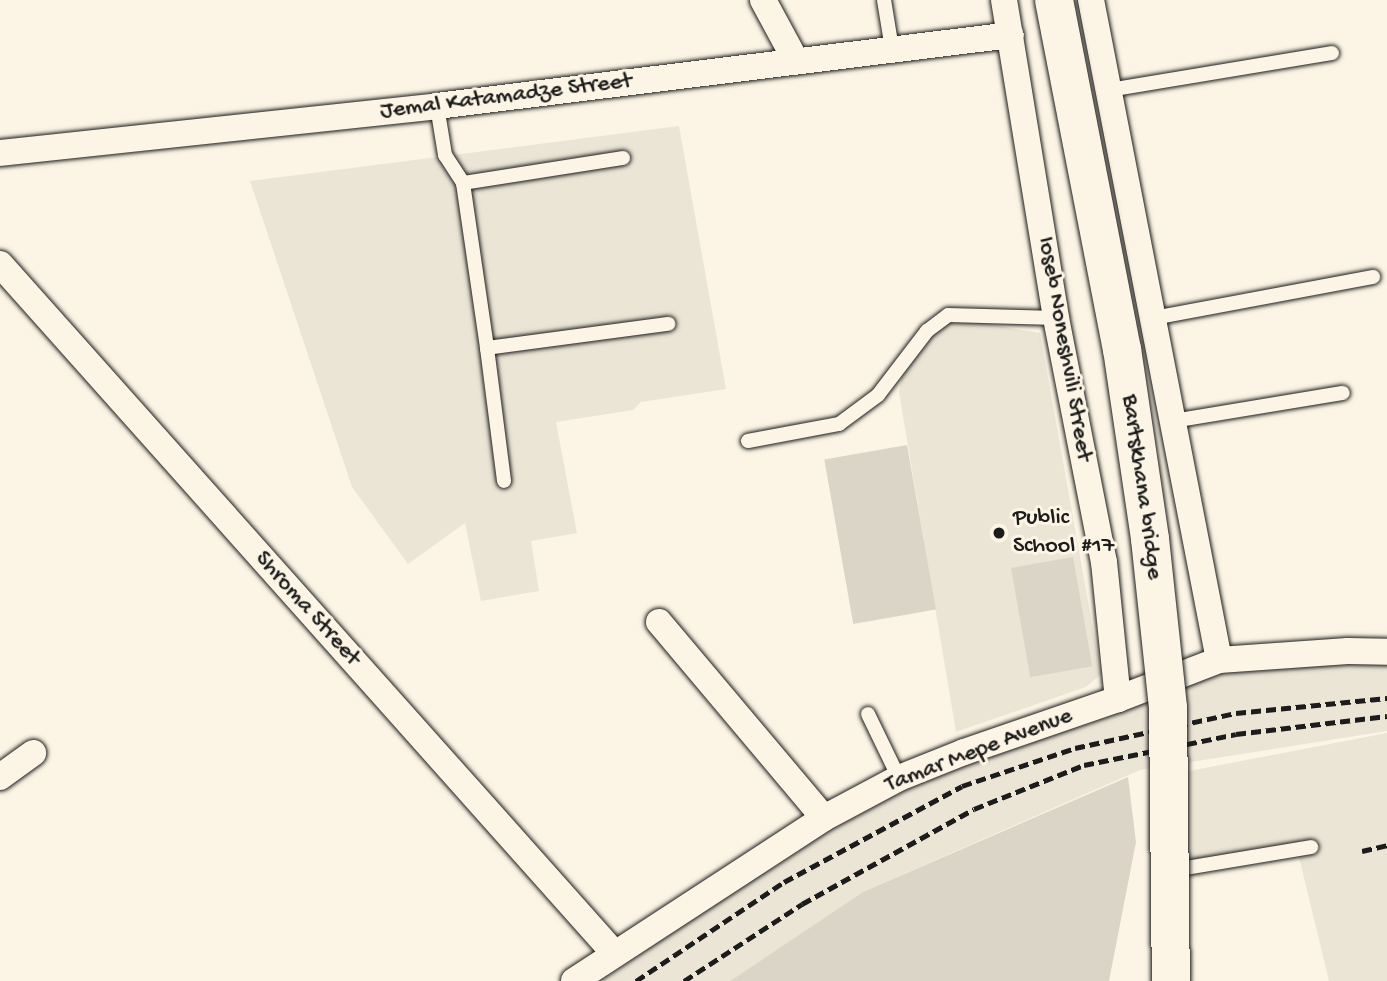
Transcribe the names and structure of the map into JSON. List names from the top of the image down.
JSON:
{
  "streets": {
    "main road": ["Bartskhana bridge"],
    "street": [
      "Jemal Katamadze Street",
      "Ioseb Noneshvili Street",
      "Shroma Street",
      "Tamar Mepe Avenue"
    ]
  },
  "crossings": [
    ["Jemal Katamadze Street", "Ioseb Noneshvili Street"],
    ["Ioseb Noneshvili Street", "Tamar Mepe Avenue"],
    ["Shroma Street", "Tamar Mepe Avenue"]
  ],
  "places": ["Public School #17"]
}
